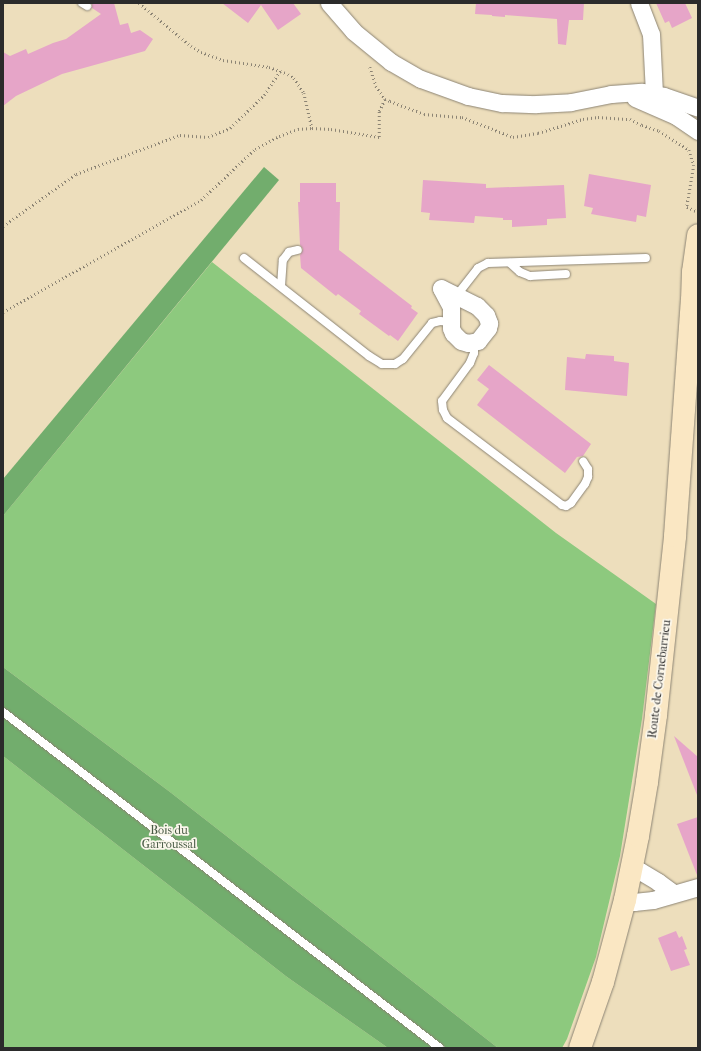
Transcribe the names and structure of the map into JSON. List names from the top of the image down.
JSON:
{
  "streets": {
    "main road": ["Route de Cornebarrieu"]
  },
  "parks": ["Bois du Garroussal"]
}
